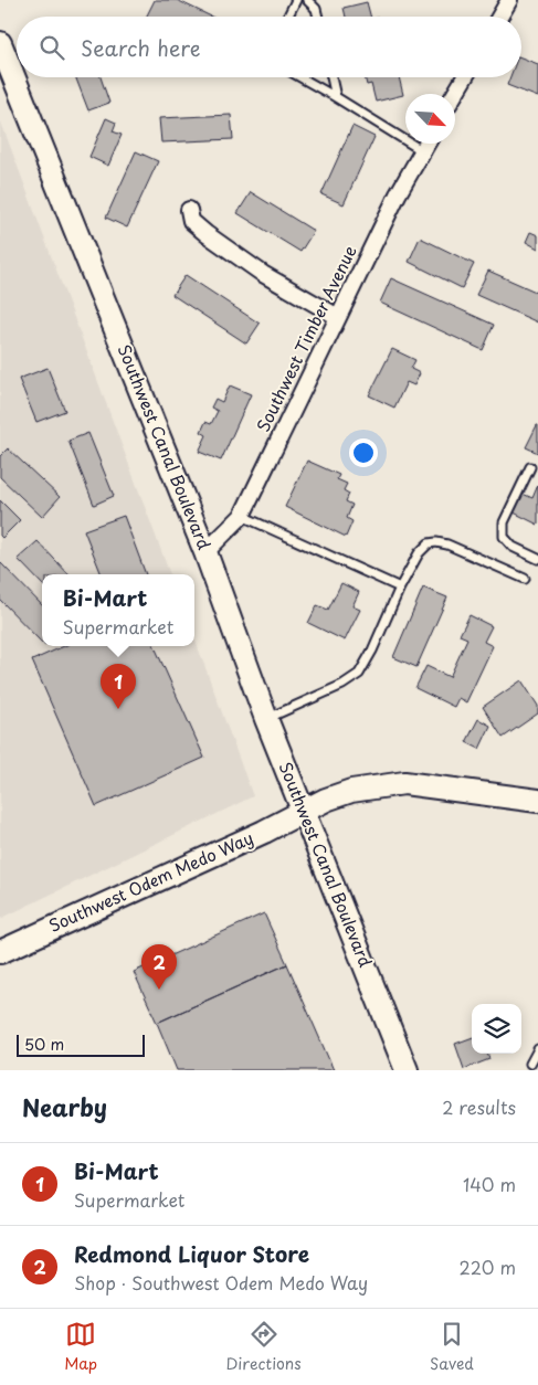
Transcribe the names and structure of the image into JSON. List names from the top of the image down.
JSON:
{
  "streets": {
    "main road": ["Southwest Canal Boulevard", "Southwest Odem Medo Way"],
    "street": ["Southwest Timber Avenue"]
  },
  "crossings": [
    ["Southwest Timber Avenue", "Southwest Canal Boulevard"],
    ["Southwest Canal Boulevard", "Southwest Odem Medo Way"]
  ],
  "scale_bar": "50 m",
  "north": "bottom right",
  "page": {
    "search": "Search here",
    "popup": ["Bi-Mart", "Supermarket"],
    "pins": ["1", "2"],
    "scale": "50 m",
    "heading": ["Nearby", "2 results"],
    "list": [
      {
        "mark": "1",
        "name": "Bi-Mart",
        "note": "Supermarket",
        "value": "140 m"
      },
      {
        "mark": "2",
        "name": "Redmond Liquor Store",
        "note": "Shop · Southwest Odem Medo Way",
        "value": "220 m"
      }
    ],
    "nav": ["Map", "Directions", "Saved"]
  }
}
